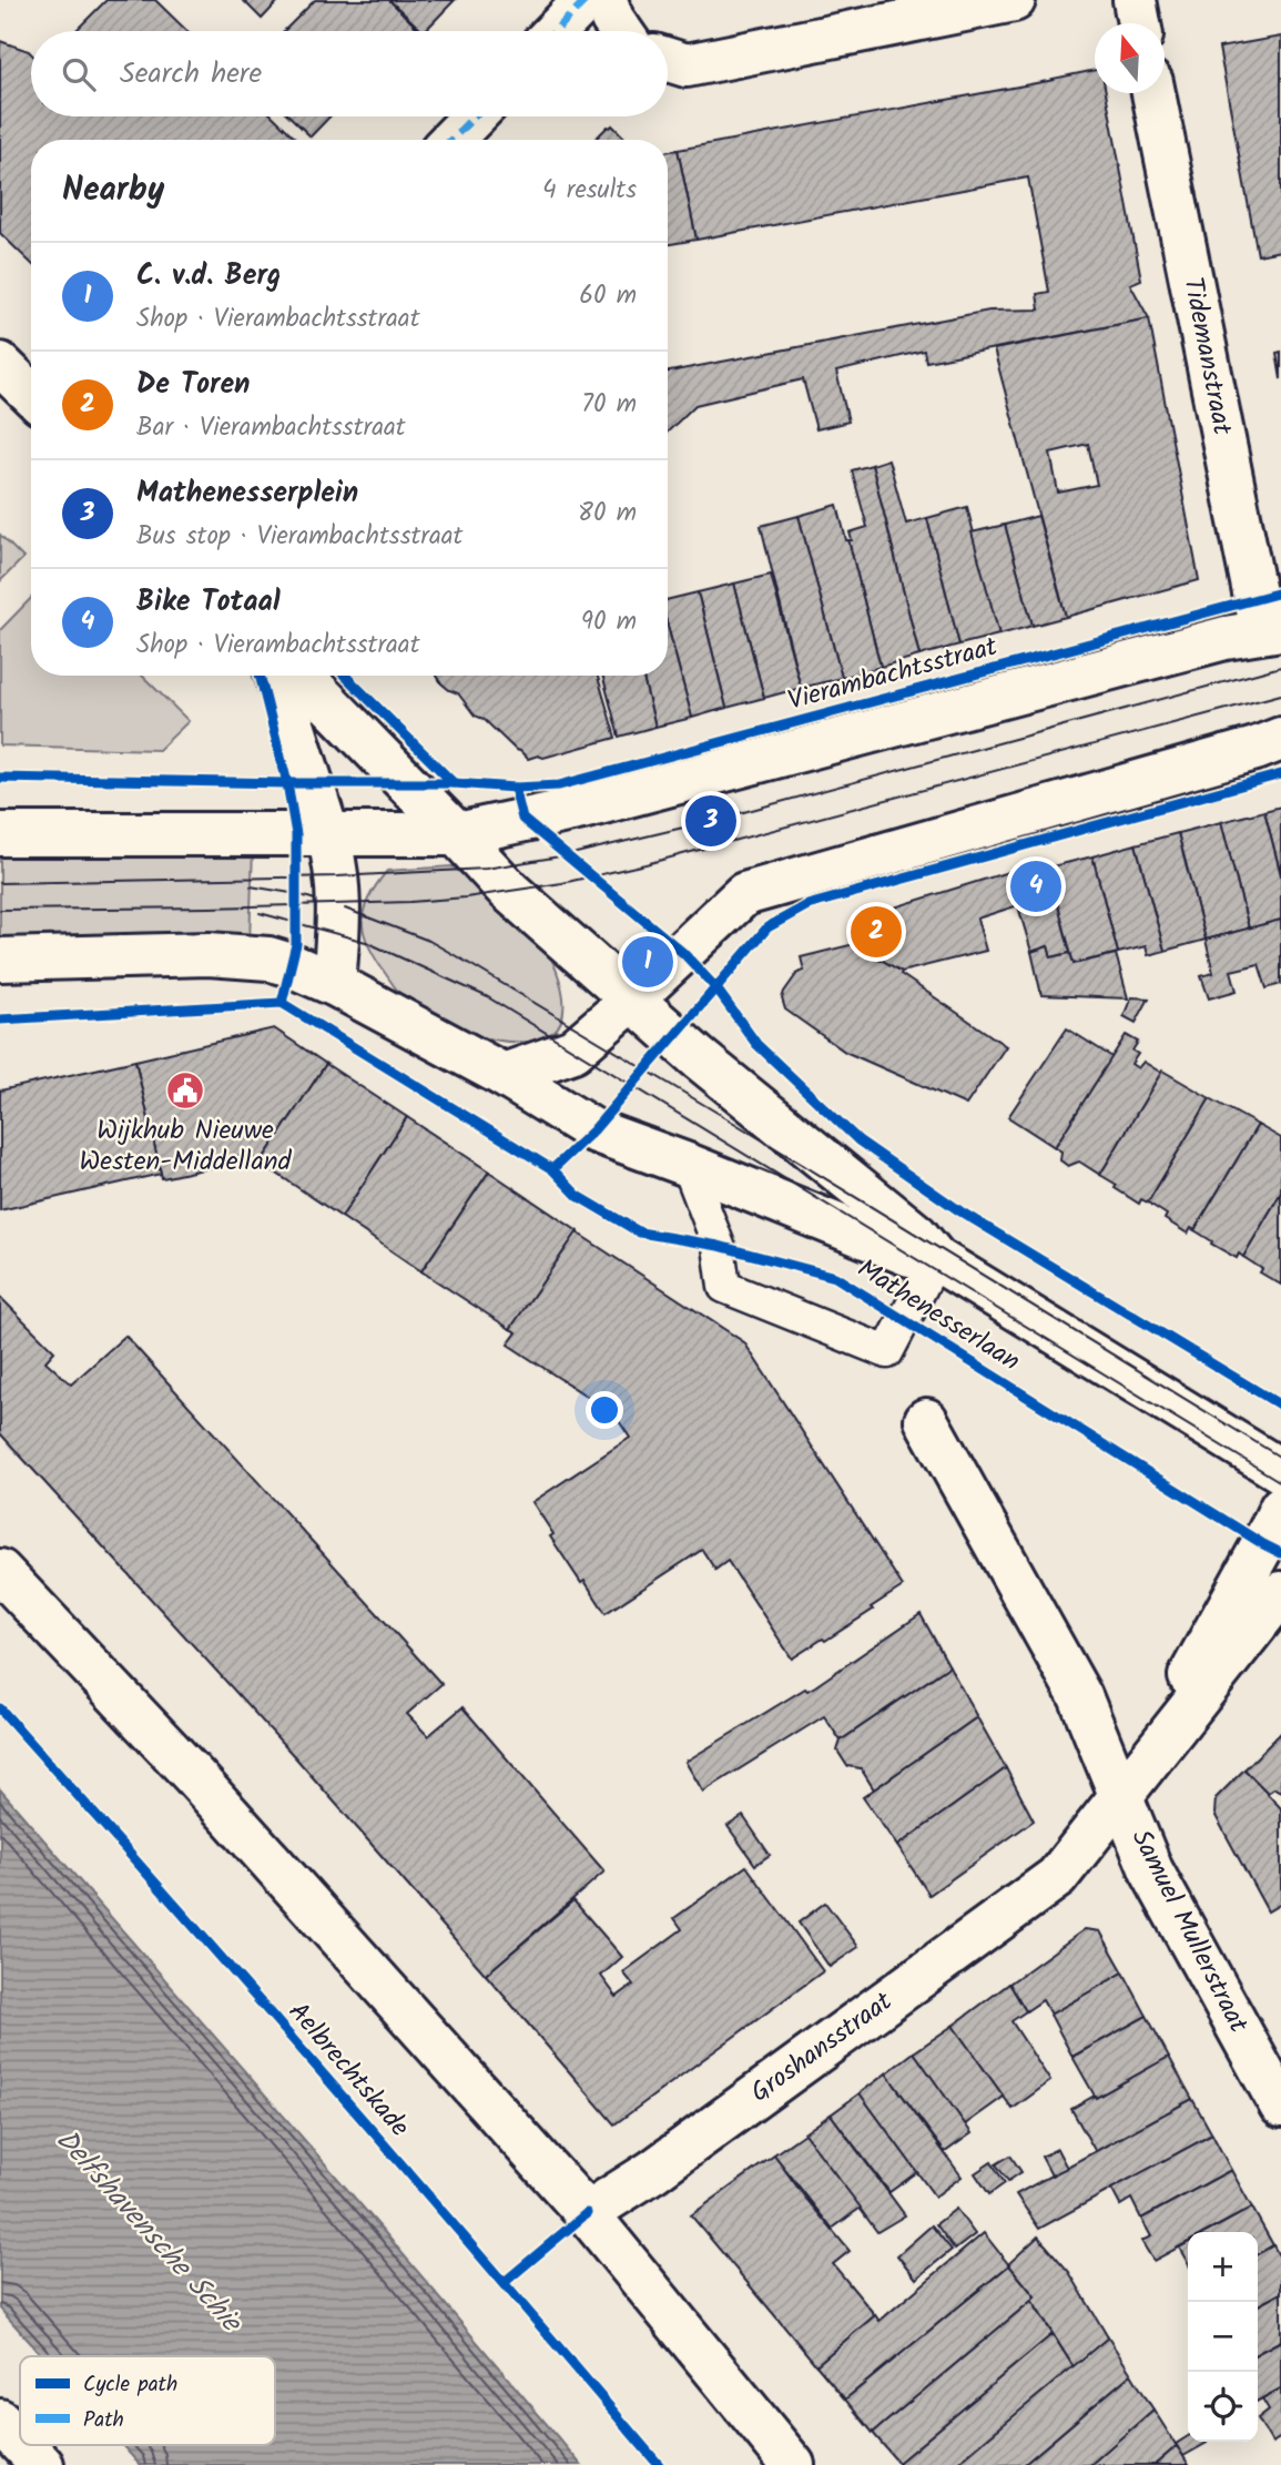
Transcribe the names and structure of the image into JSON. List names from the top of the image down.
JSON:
{
  "streets": {
    "street": [
      "Tidemanstraat",
      "Vierambachtsstraat",
      "Mathenesserlaan",
      "Samuel Mullerstraat",
      "Groshansstraat"
    ],
    "cycle path": ["Aelbrechtskade"]
  },
  "crossings": [
    ["Tidemanstraat", "Vierambachtsstraat"],
    ["Vierambachtsstraat", "Mathenesserlaan"],
    ["Samuel Mullerstraat", "Groshansstraat"]
  ],
  "water": ["Delfshavensche Schie"],
  "places": {
    "public building": ["Wijkhub Nieuwe Westen-Middelland"]
  },
  "legend": ["Cycle path", "Path"],
  "north": "top",
  "page": {
    "search": "Search here",
    "heading": ["Nearby", "4 results"],
    "list": [
      {
        "mark": "1",
        "name": "C. v.d. Berg",
        "note": "Shop · Vierambachtsstraat",
        "value": "60 m"
      },
      {
        "mark": "2",
        "name": "De Toren",
        "note": "Bar · Vierambachtsstraat",
        "value": "70 m"
      },
      {
        "mark": "3",
        "name": "Mathenesserplein",
        "note": "Bus stop · Vierambachtsstraat",
        "value": "80 m"
      },
      {
        "mark": "4",
        "name": "Bike Totaal",
        "note": "Shop · Vierambachtsstraat",
        "value": "90 m"
      }
    ],
    "pins": [
      "3",
      "4",
      "2",
      "1"
    ],
    "map_buttons": ["+", "−"]
  }
}
